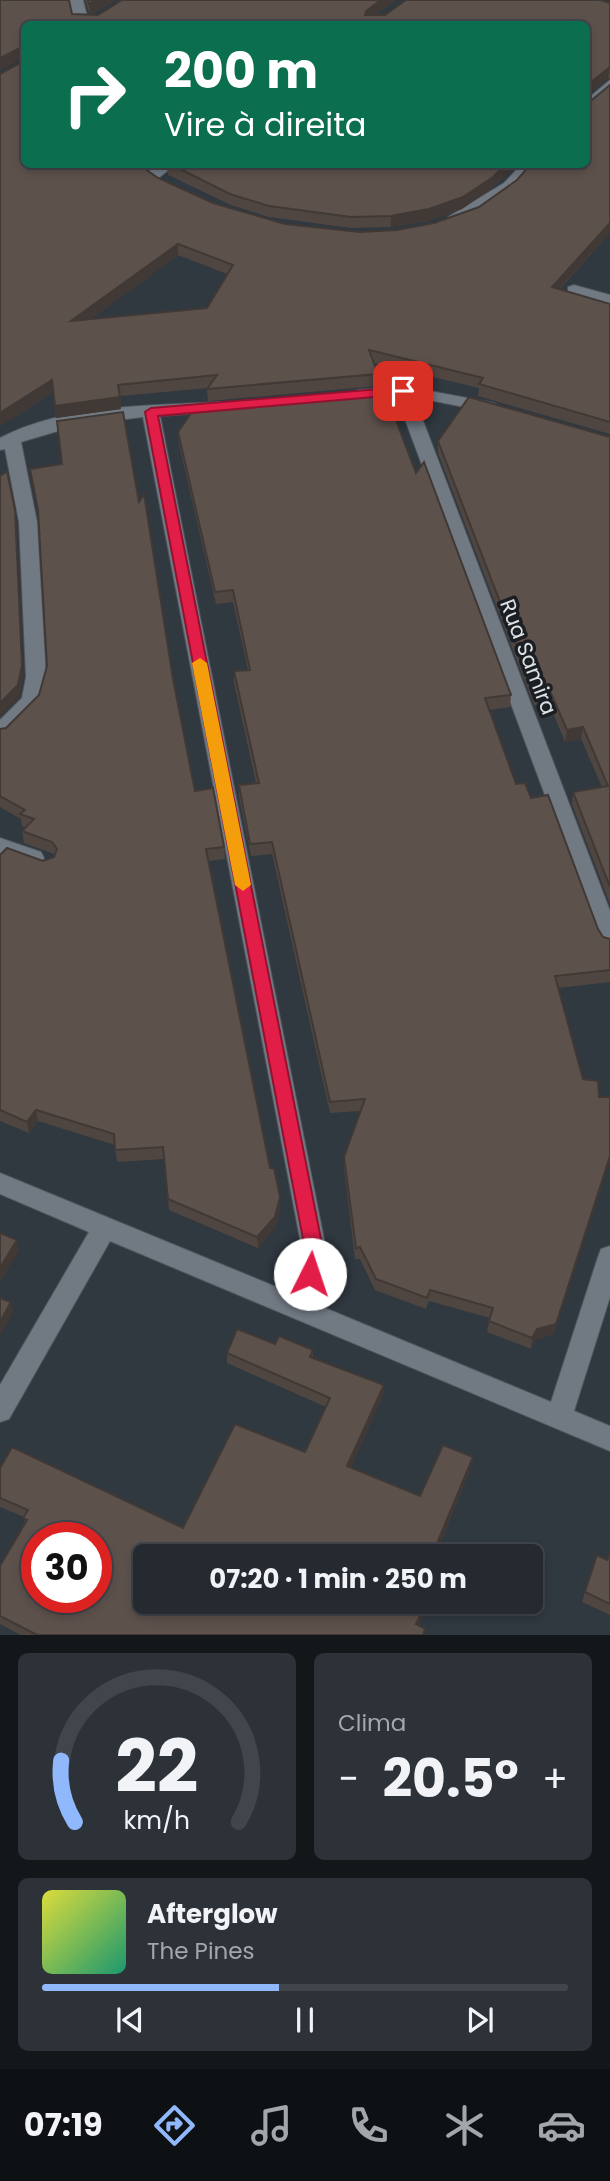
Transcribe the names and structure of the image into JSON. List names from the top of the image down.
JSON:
{
  "streets": {
    "street": ["Rua Samira"]
  },
  "page": {
    "turn": ["200 m", "Vire à direita"],
    "limit": "30",
    "trip": "07:20 · 1 min · 250 m",
    "tile": "Clima",
    "heat": ["−", "20.5°", "+"],
    "song": ["Afterglow", "The Pines"],
    "tabs": "07:19",
    "gauge": ["22", "km/h"]
  }
}
